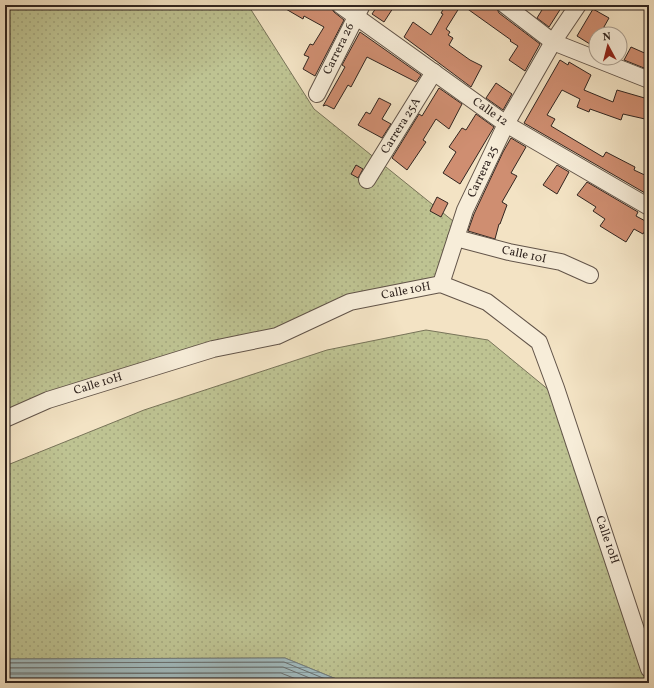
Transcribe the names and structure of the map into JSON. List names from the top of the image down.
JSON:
{
  "streets": {
    "street": [
      "Carrera 26",
      "Calle 12",
      "Carrera 25A",
      "Carrera 25",
      "Calle 10I",
      "Calle 10H"
    ]
  },
  "crossings": [
    ["Carrera 26", "Calle 12"],
    ["Calle 12", "Carrera 25A"],
    ["Calle 12", "Carrera 25"],
    ["Carrera 25", "Calle 10I"],
    ["Carrera 25", "Calle 10H"]
  ],
  "north": "top"
}
